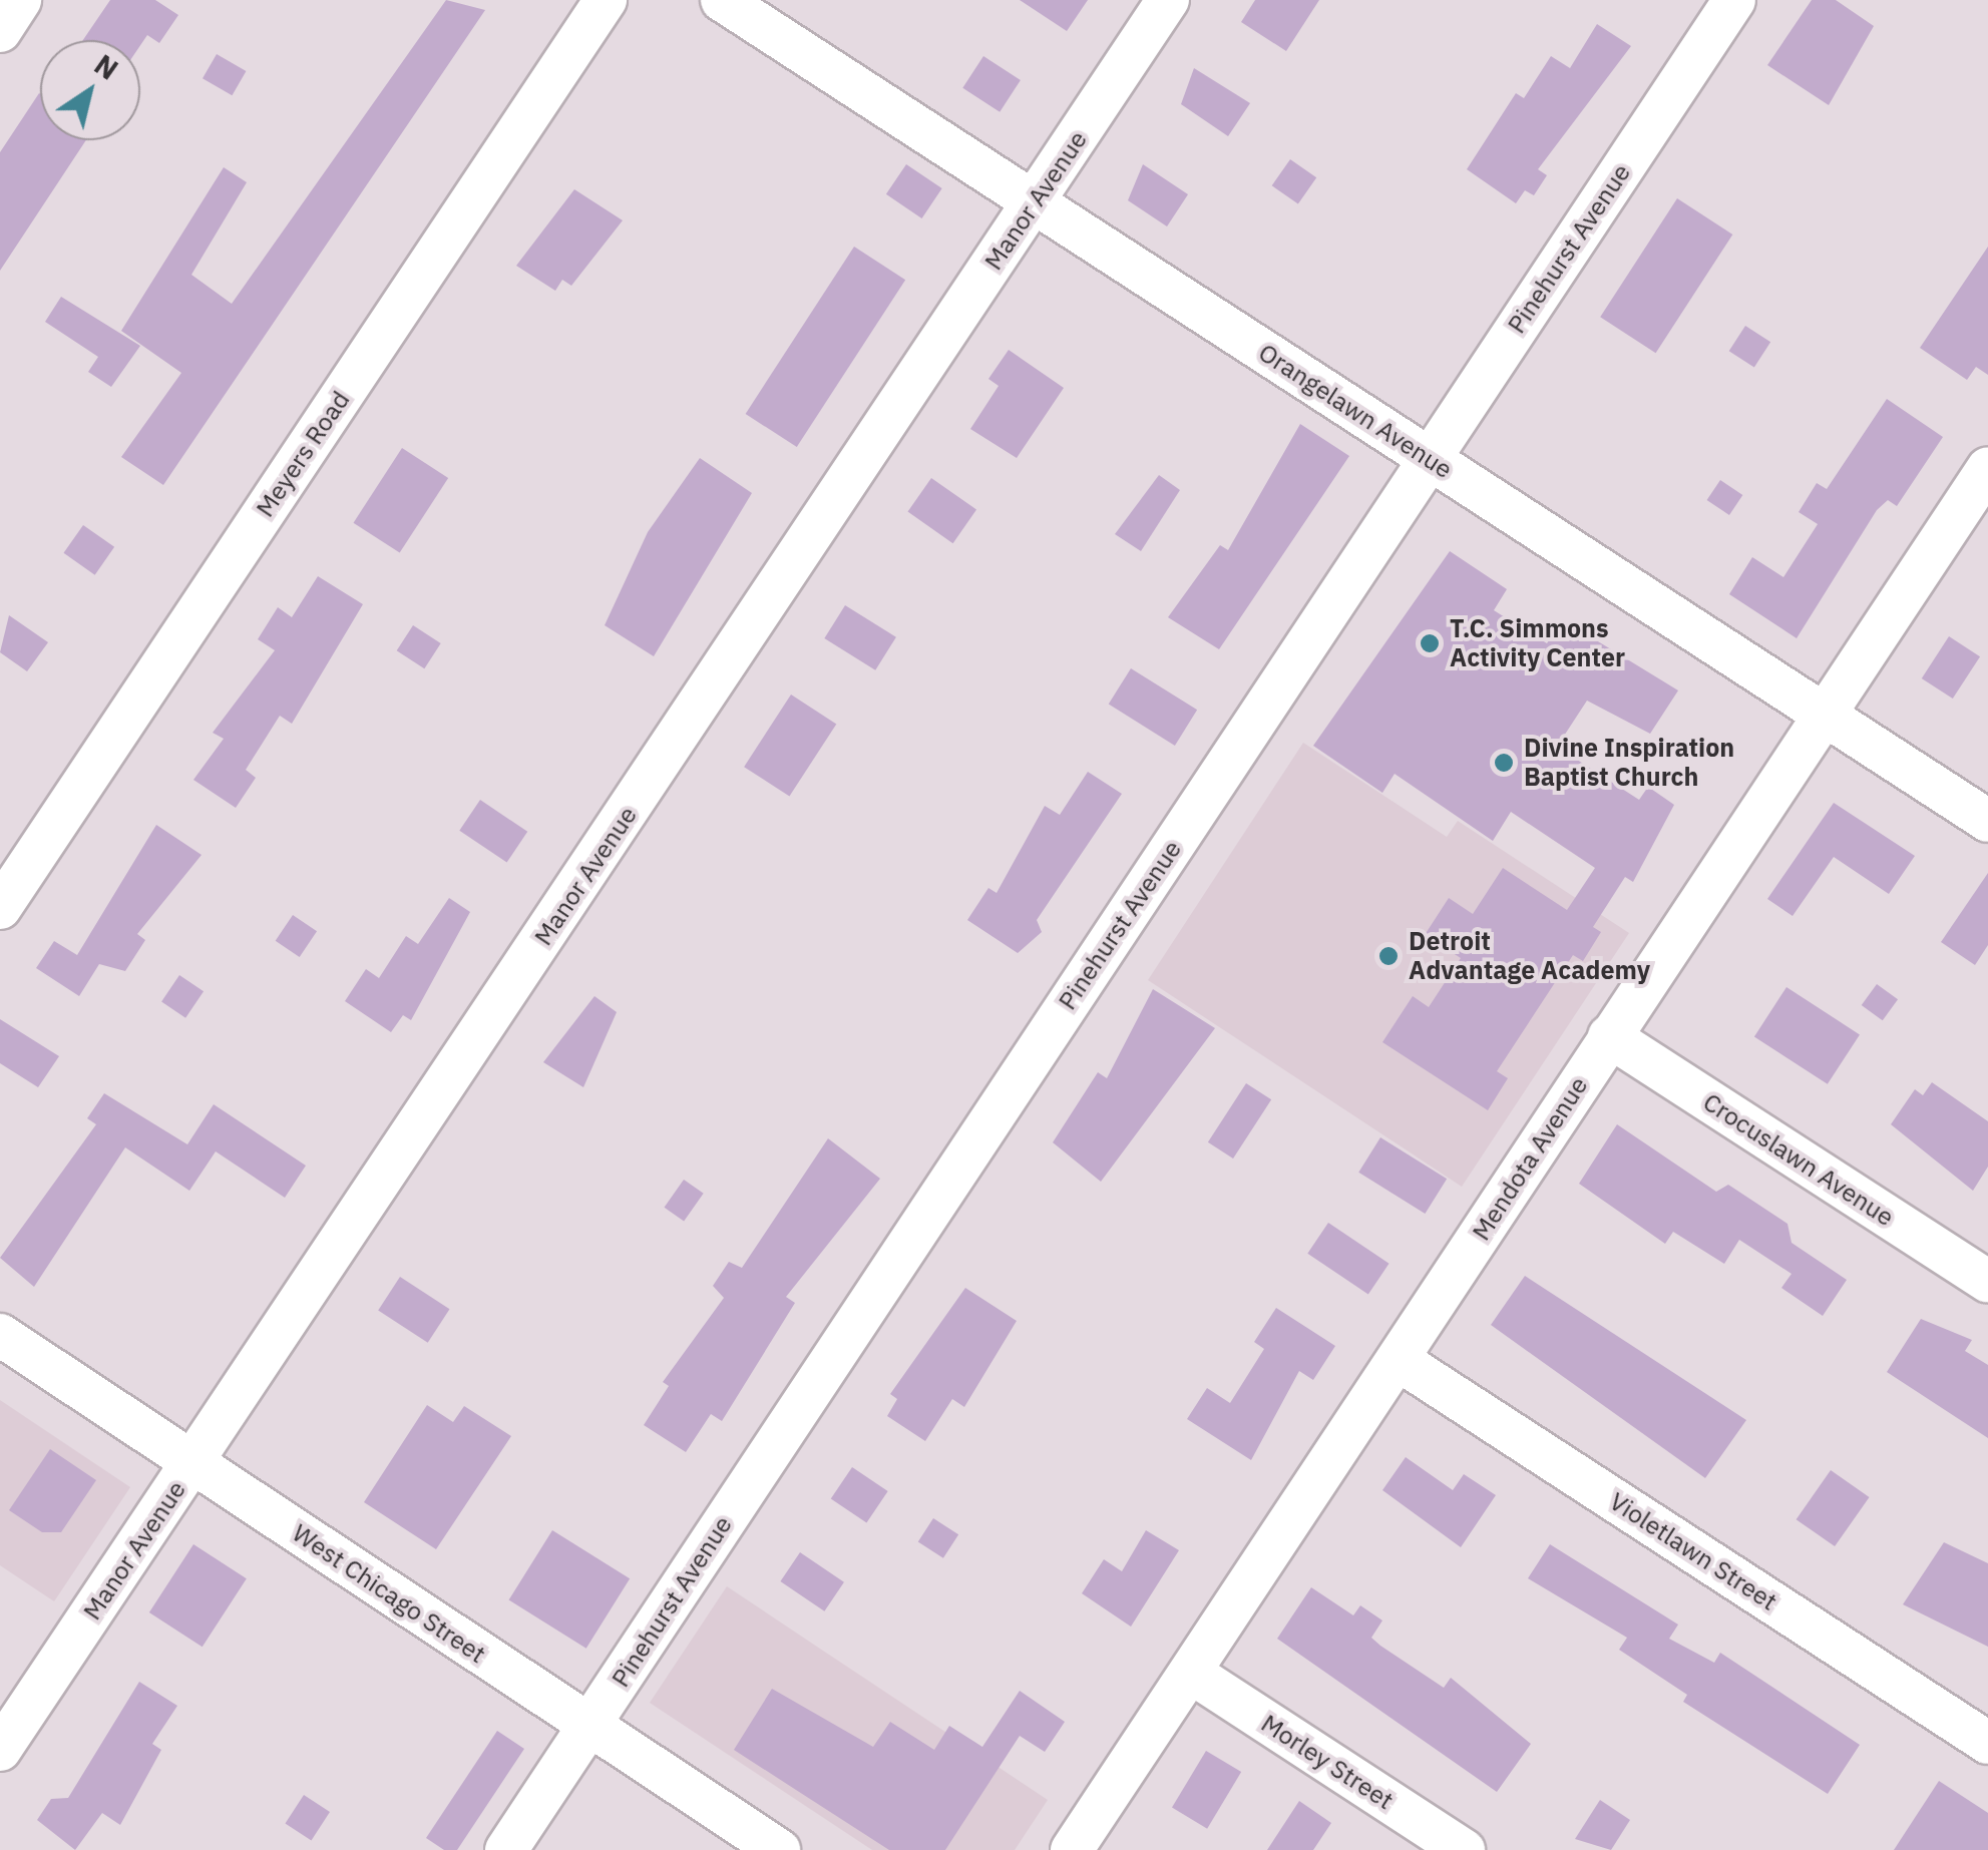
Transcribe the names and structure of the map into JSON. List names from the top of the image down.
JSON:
{
  "streets": {
    "street": [
      "Manor Avenue",
      "Pinehurst Avenue",
      "Orangelawn Avenue",
      "Meyers Road",
      "Mendota Avenue",
      "Crocuslawn Avenue",
      "Violetlawn Street",
      "West Chicago Street",
      "Morley Street"
    ]
  },
  "crossings": [
    ["Manor Avenue", "Orangelawn Avenue"],
    ["Manor Avenue", "West Chicago Street"],
    ["Pinehurst Avenue", "Orangelawn Avenue"],
    ["Pinehurst Avenue", "West Chicago Street"],
    ["Orangelawn Avenue", "Mendota Avenue"],
    ["Mendota Avenue", "Crocuslawn Avenue"],
    ["Mendota Avenue", "Violetlawn Street"],
    ["Mendota Avenue", "Morley Street"]
  ],
  "places": ["T.C. Simmons Activity Center", "Divine Inspiration Baptist Church", "Detroit Advantage Academy"],
  "north": "top right"
}
